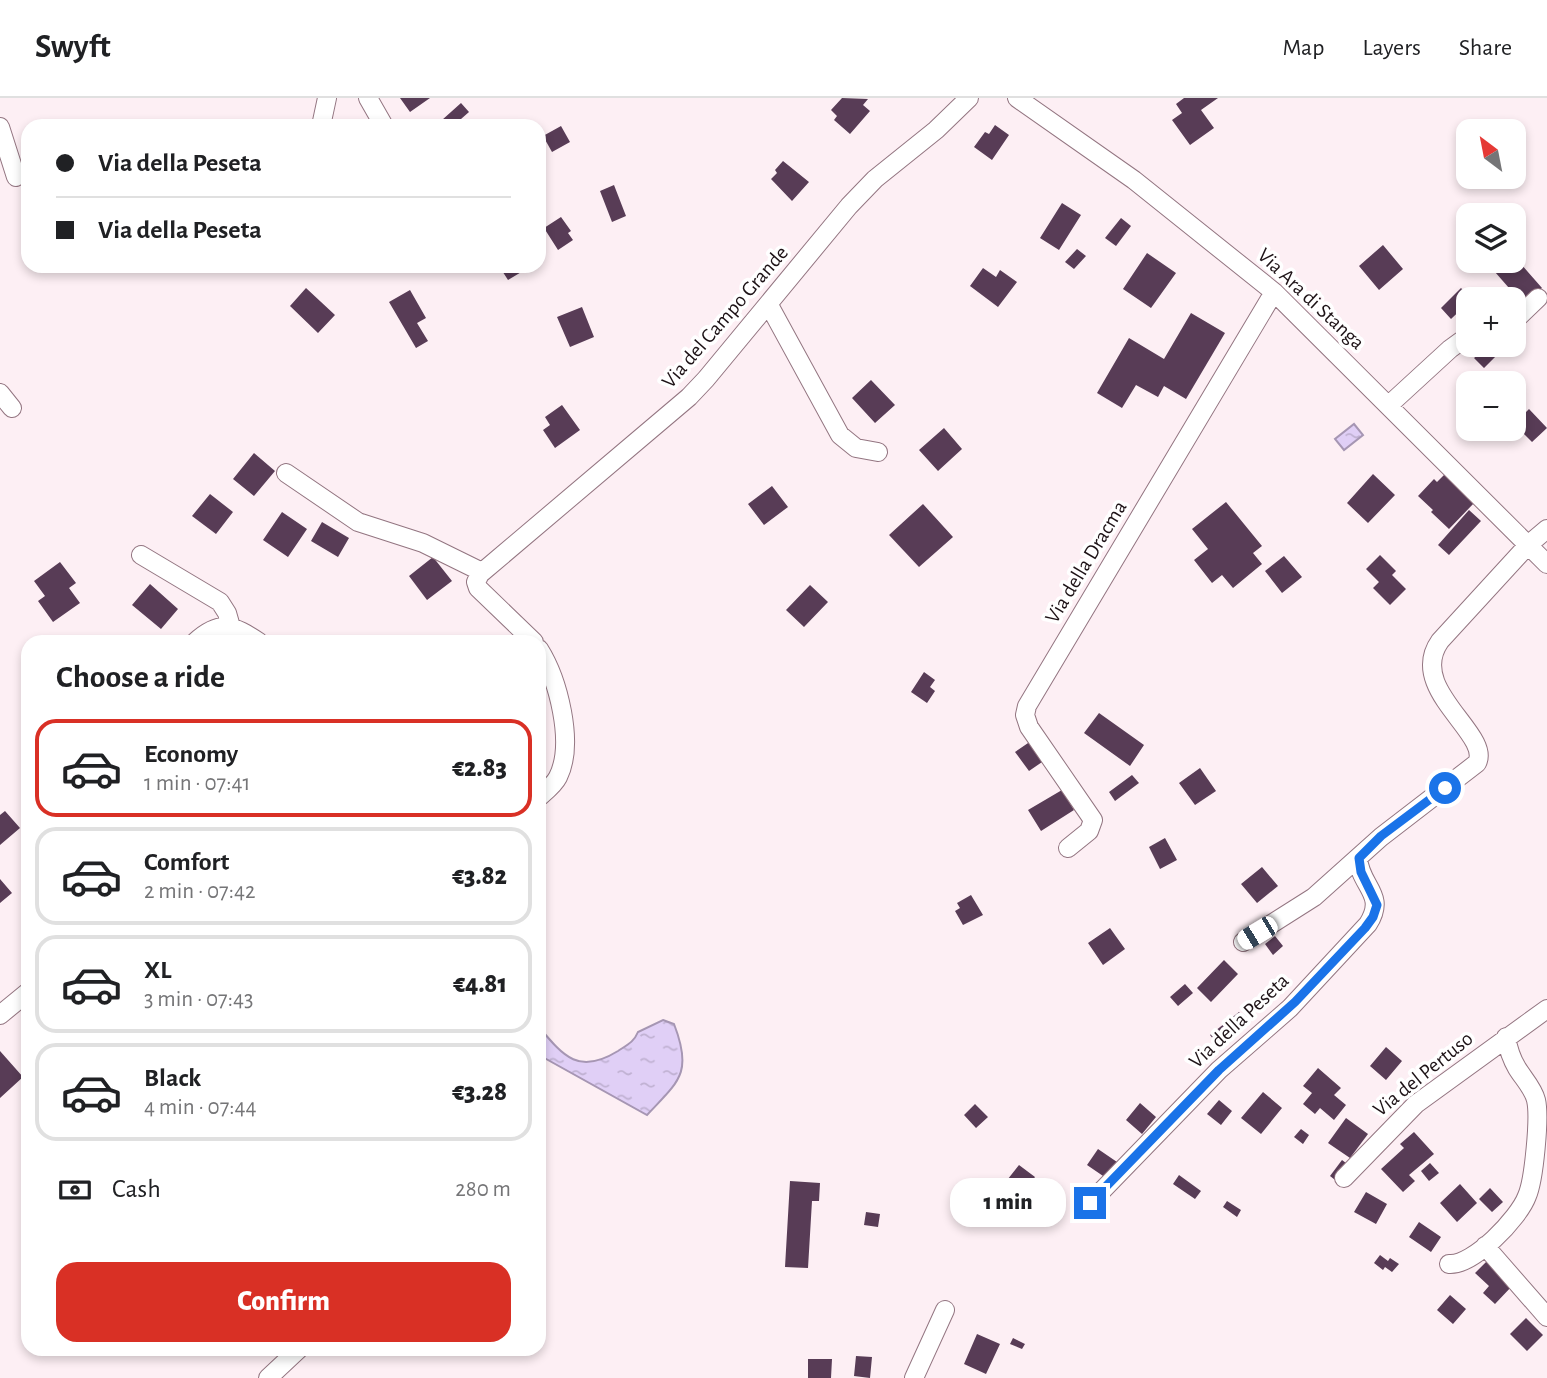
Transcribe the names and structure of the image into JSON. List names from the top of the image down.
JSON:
{
  "streets": {
    "street": [
      "Via Ara di Stanga",
      "Via del Campo Grande",
      "Via della Dracma",
      "Via della Peseta",
      "Via del Pertuso"
    ]
  },
  "crossings": [
    ["Via Ara di Stanga", "Via della Dracma"]
  ],
  "north": "top left",
  "page": {
    "header": "Swyft",
    "nav": ["Map", "Layers", "Share"],
    "map_buttons": ["+", "−"],
    "banner": ["Via della Peseta", "Via della Peseta"],
    "heading": "Choose a ride",
    "list": [
      {
        "name": "Economy",
        "note": "1 min · 07:41",
        "value": "€2.83"
      },
      {
        "name": "Comfort",
        "note": "2 min · 07:42",
        "value": "€3.82"
      },
      {
        "name": "XL",
        "note": "3 min · 07:43",
        "value": "€4.81"
      },
      {
        "name": "Black",
        "note": "4 min · 07:44",
        "value": "€3.28"
      }
    ],
    "pay": ["Cash", "280 m"],
    "bubble": "1 min",
    "buttons": "Confirm"
  }
}
